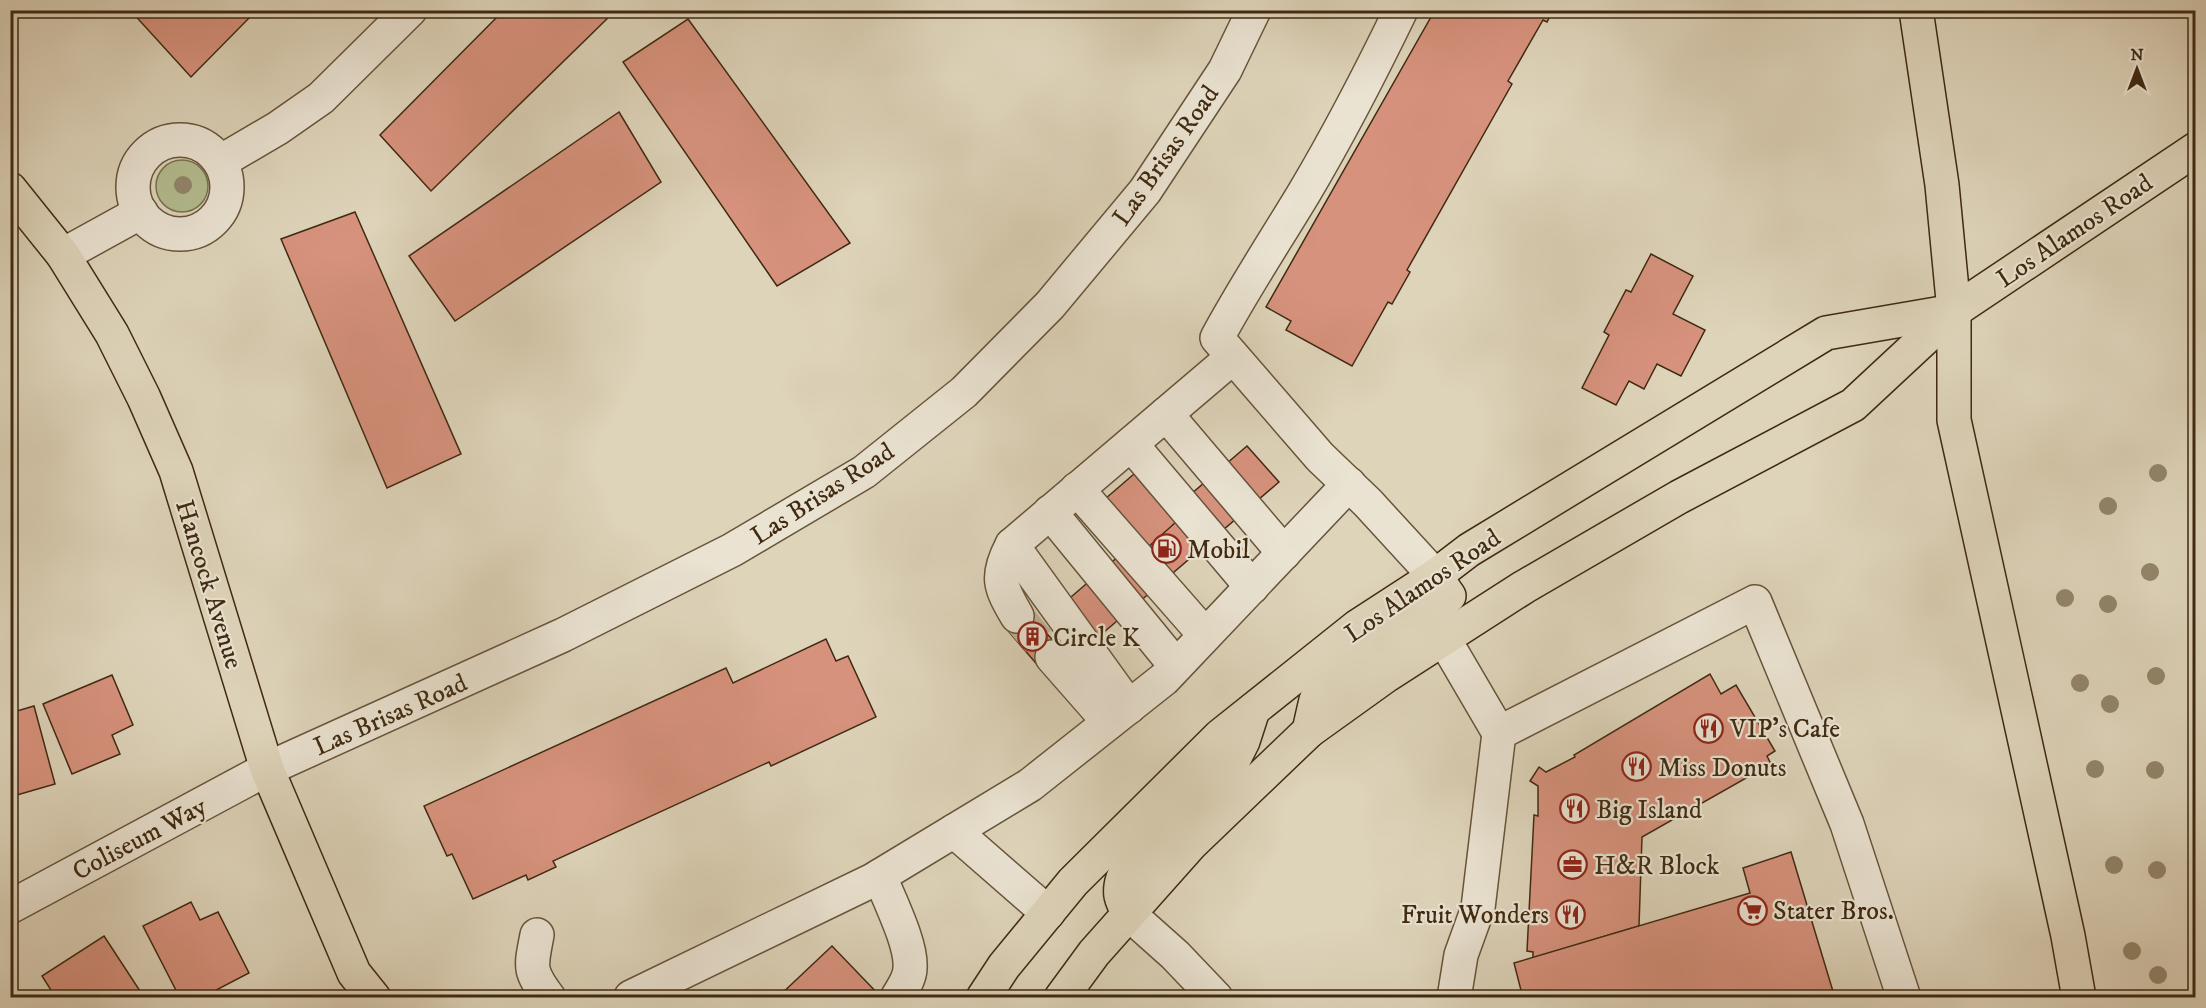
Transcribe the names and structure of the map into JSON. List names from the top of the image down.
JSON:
{
  "streets": {
    "main road": ["Los Alamos Road", "Hancock Avenue"],
    "street": ["Las Brisas Road", "Coliseum Way"]
  },
  "crossings": [
    ["Las Brisas Road", "Hancock Avenue"],
    ["Las Brisas Road", "Coliseum Way"],
    ["Hancock Avenue", "Coliseum Way"]
  ],
  "places": {
    "fuel station": ["Mobil"],
    "building": ["Circle K"],
    "restaurant": [
      "VIP's Cafe",
      "Miss Donuts",
      "Big Island",
      "Fruit Wonders"
    ],
    "office": ["H&R Block"],
    "supermarket": ["Stater Bros."]
  },
  "north": "top"
}
